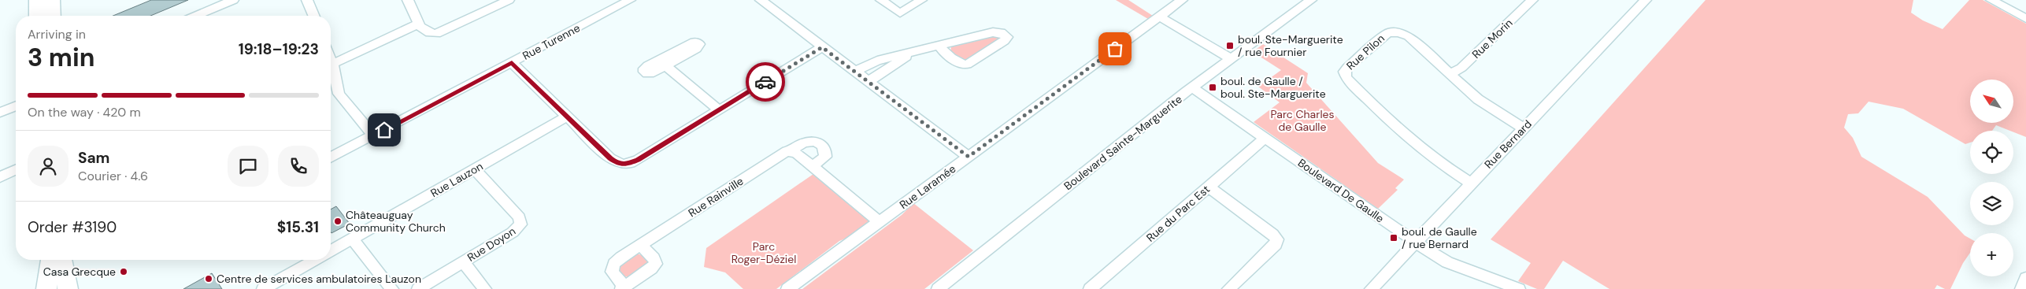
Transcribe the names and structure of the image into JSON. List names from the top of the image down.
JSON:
{
  "streets": {
    "street": [
      "Rue Morin",
      "Rue Turenne",
      "Rue Pilon",
      "Boulevard Sainte-Marguerite",
      "Rue Bernard",
      "Rue Lauzon",
      "Rue Laramée",
      "Boulevard De Gaulle",
      "Rue Rainville",
      "Rue du Parc Est",
      "Rue Doyon"
    ]
  },
  "crossings": [
    ["Rue Morin", "Rue Pilon"],
    ["Rue Pilon", "Rue Bernard"],
    ["Boulevard Sainte-Marguerite", "Boulevard De Gaulle"],
    ["Rue Bernard", "Boulevard De Gaulle"],
    ["Rue Lauzon", "Rue Doyon"],
    ["Boulevard De Gaulle", "Rue du Parc Est"]
  ],
  "parks": ["Parc Charles de Gaulle", "Parc Roger-Déziel"],
  "places": {
    "transit": ["boul. Ste-Marguerite / rue Fournier", "boul. de Gaulle / boul. Ste-Marguerite", "boul. de Gaulle / rue Bernard"],
    "other": ["Châteauguay Community Church", "Casa Grecque", "Centre de services ambulatoires Lauzon"]
  },
  "north": "top left",
  "page": {
    "heading": ["3 min", "Arriving in", "19:18–19:23"],
    "panel": [
      "Sam",
      "Courier · 4.6",
      "Order #3190",
      "$15.31"
    ],
    "map_buttons": "+",
    "bar": "On the way · 420 m"
  }
}
